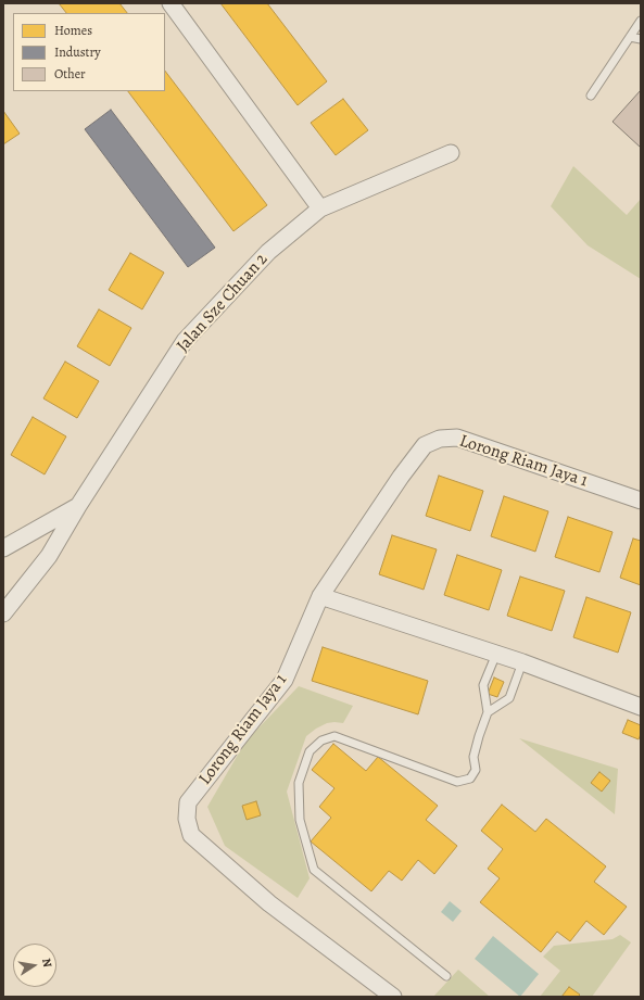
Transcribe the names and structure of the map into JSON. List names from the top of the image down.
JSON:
{
  "streets": {
    "street": ["Jalan Sze Chuan 2", "Lorong Riam Jaya 1"]
  },
  "legend": ["Homes", "Industry", "Other"],
  "north": "right"
}
